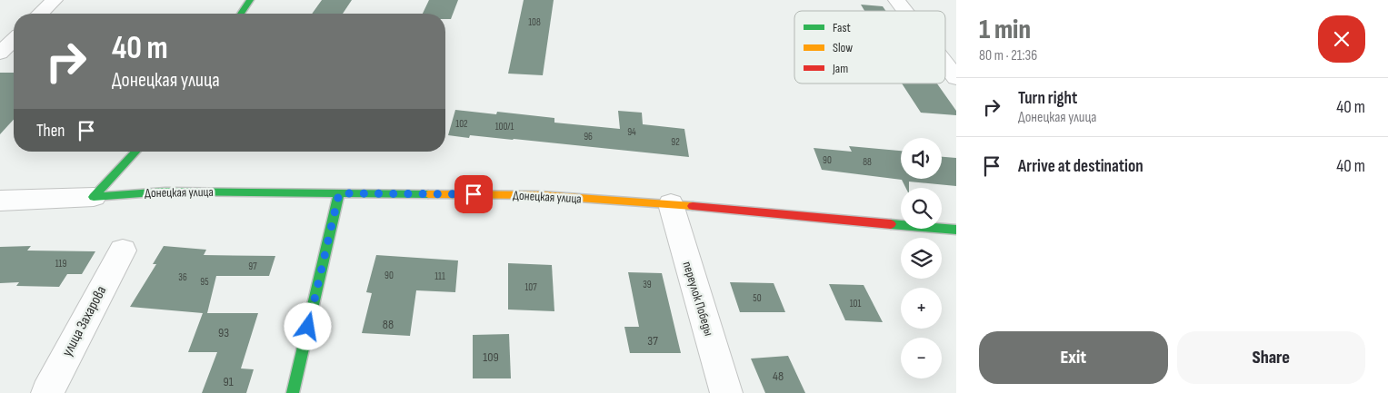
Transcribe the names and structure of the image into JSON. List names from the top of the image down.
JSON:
{
  "streets": {
    "street": ["Донецкая улица", "переулок Победы", "улица Захарова"]
  },
  "crossings": [
    ["Донецкая улица", "переулок Победы"]
  ],
  "house_numbers": [
    "108",
    "102",
    "100/1",
    "94",
    "96",
    "92",
    "90",
    "88",
    "119",
    "97",
    "90",
    "111",
    "36",
    "95",
    "39",
    "107",
    "50",
    "101",
    "88",
    "93",
    "37",
    "109",
    "48",
    "91"
  ],
  "legend": ["Fast", "Slow", "Jam"],
  "page": {
    "heading": ["1 min", "80 m · 21:36"],
    "turn": ["40 m", "Донецкая улица"],
    "list": [
      {
        "name": "Turn right",
        "note": "Донецкая улица",
        "value": "40 m"
      },
      {
        "name": "Arrive at destination",
        "value": "40 m"
      }
    ],
    "then": "Then",
    "map_buttons": ["+", "−"],
    "buttons": ["Exit", "Share"]
  }
}
